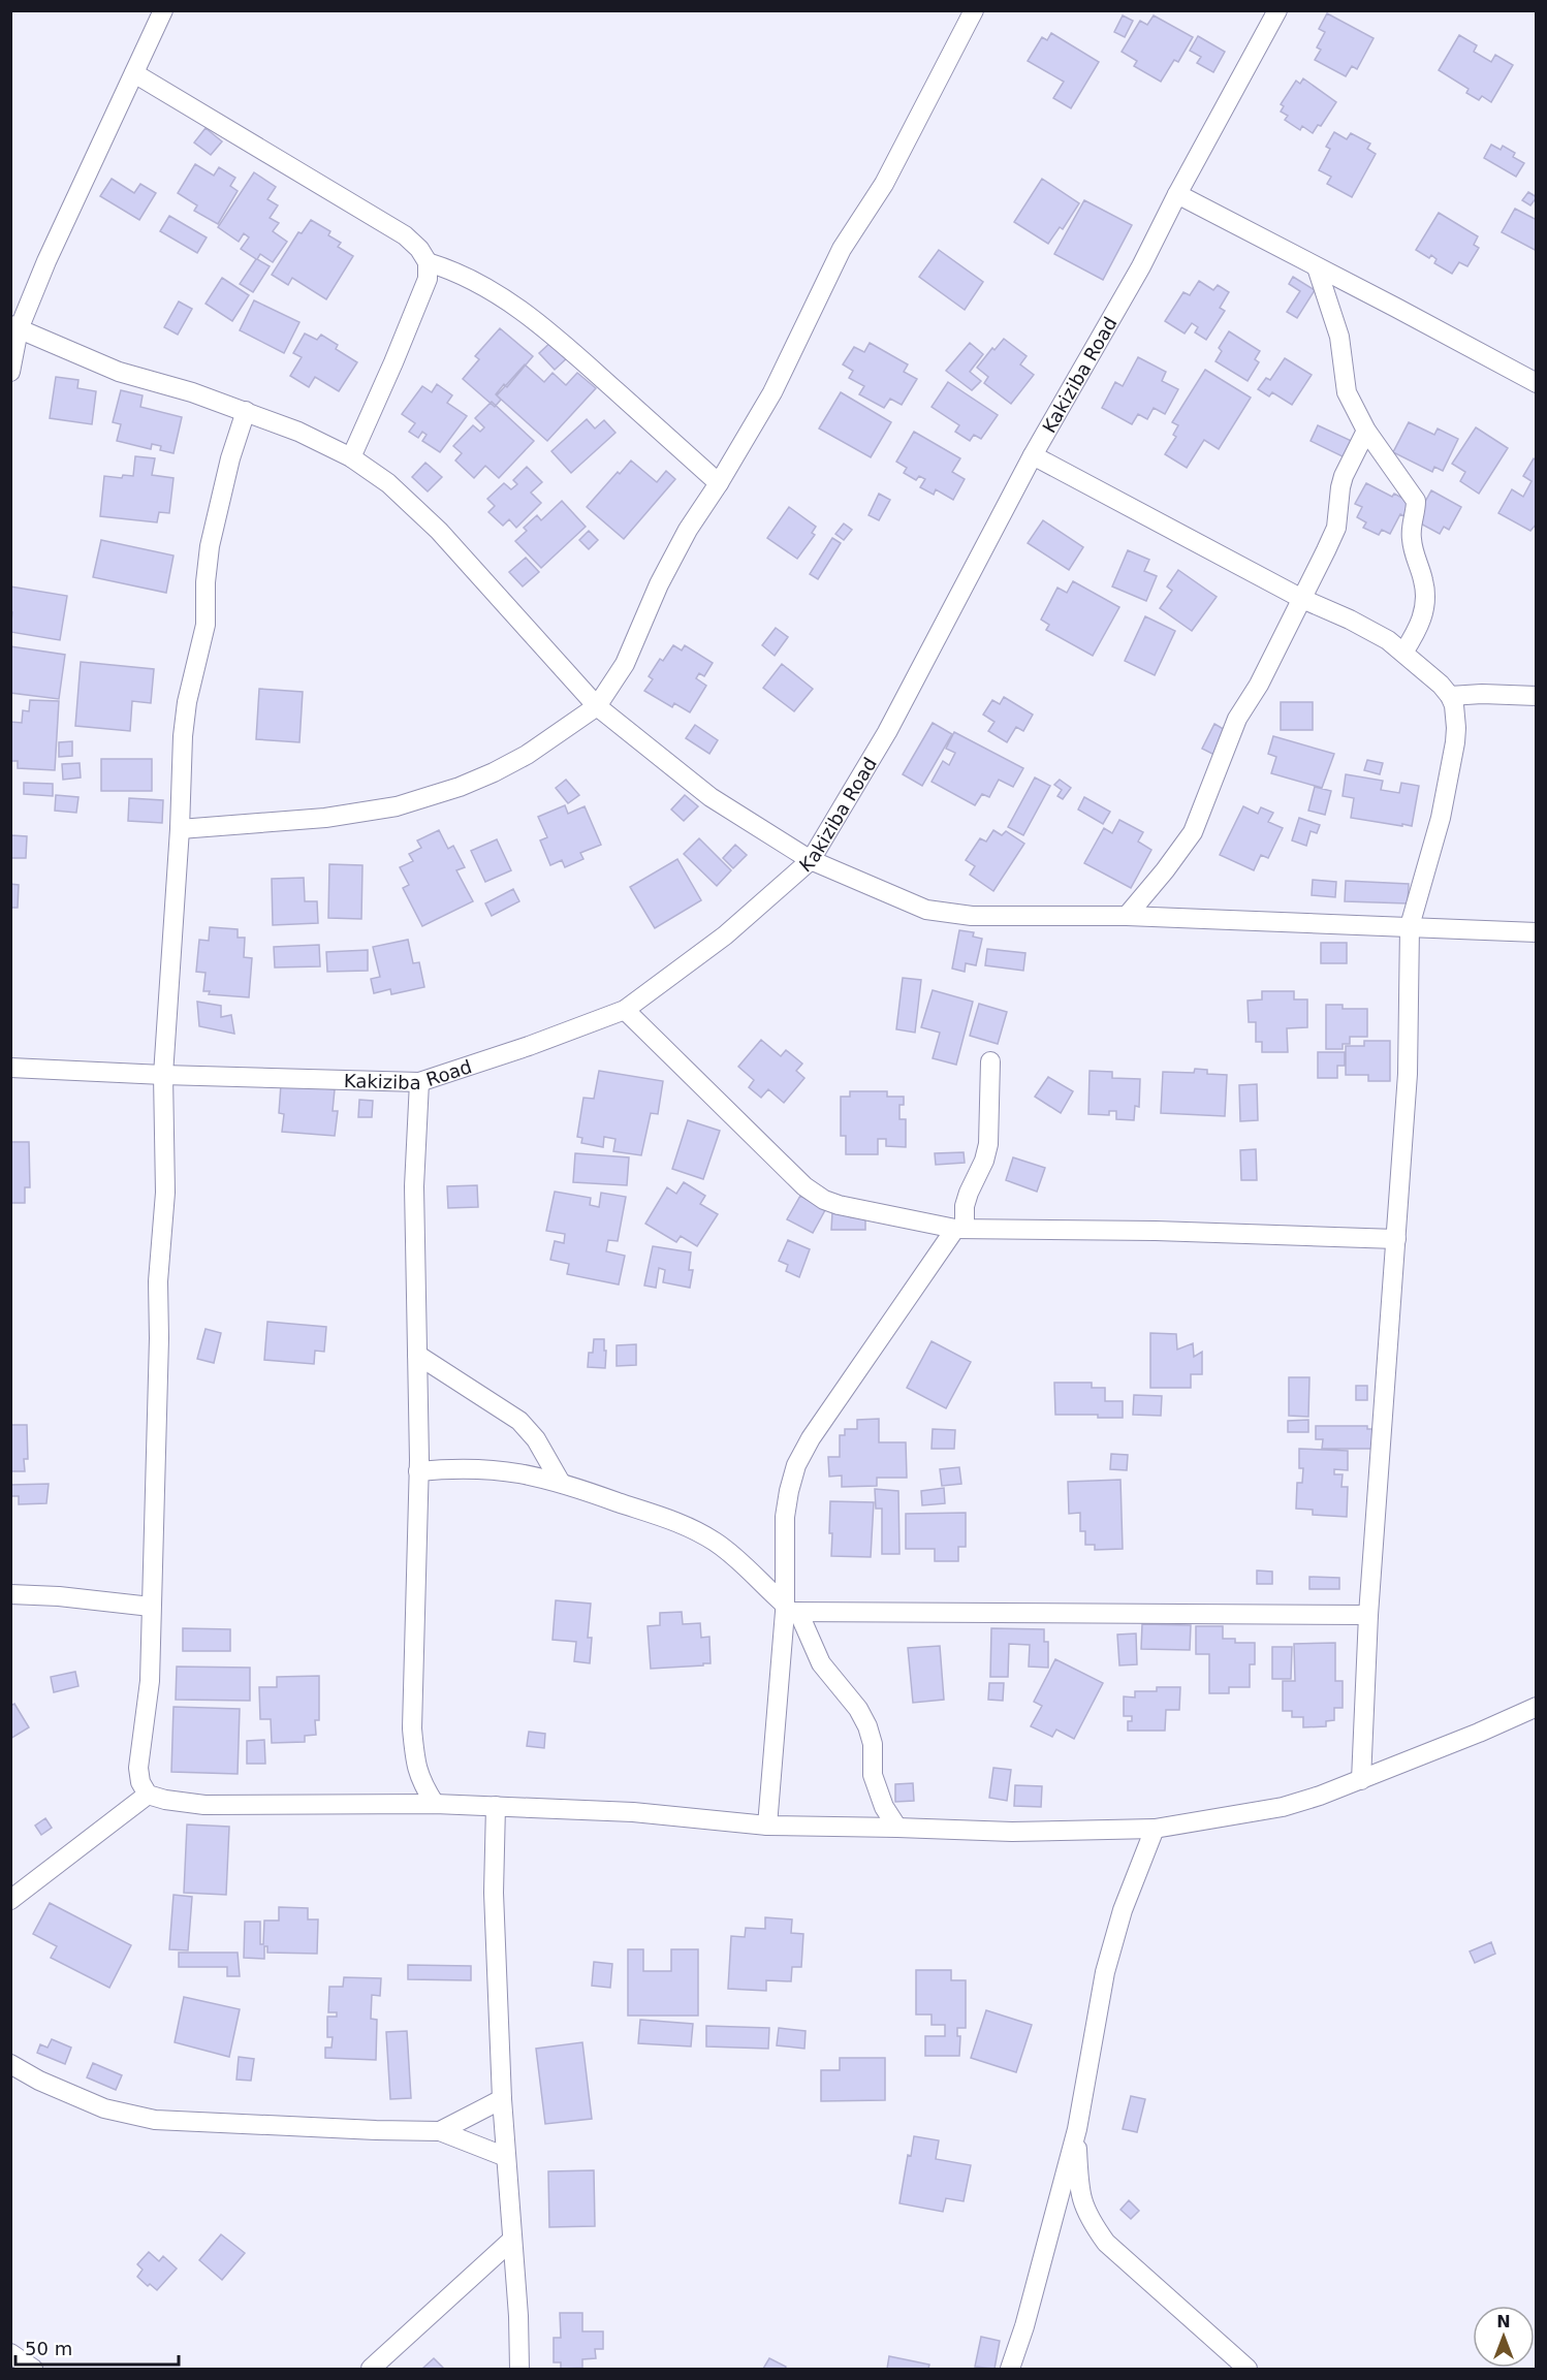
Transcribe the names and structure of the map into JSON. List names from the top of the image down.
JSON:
{
  "streets": {
    "street": ["Kakiziba Road"]
  },
  "scale_bar": "50 m",
  "north": "top"
}
